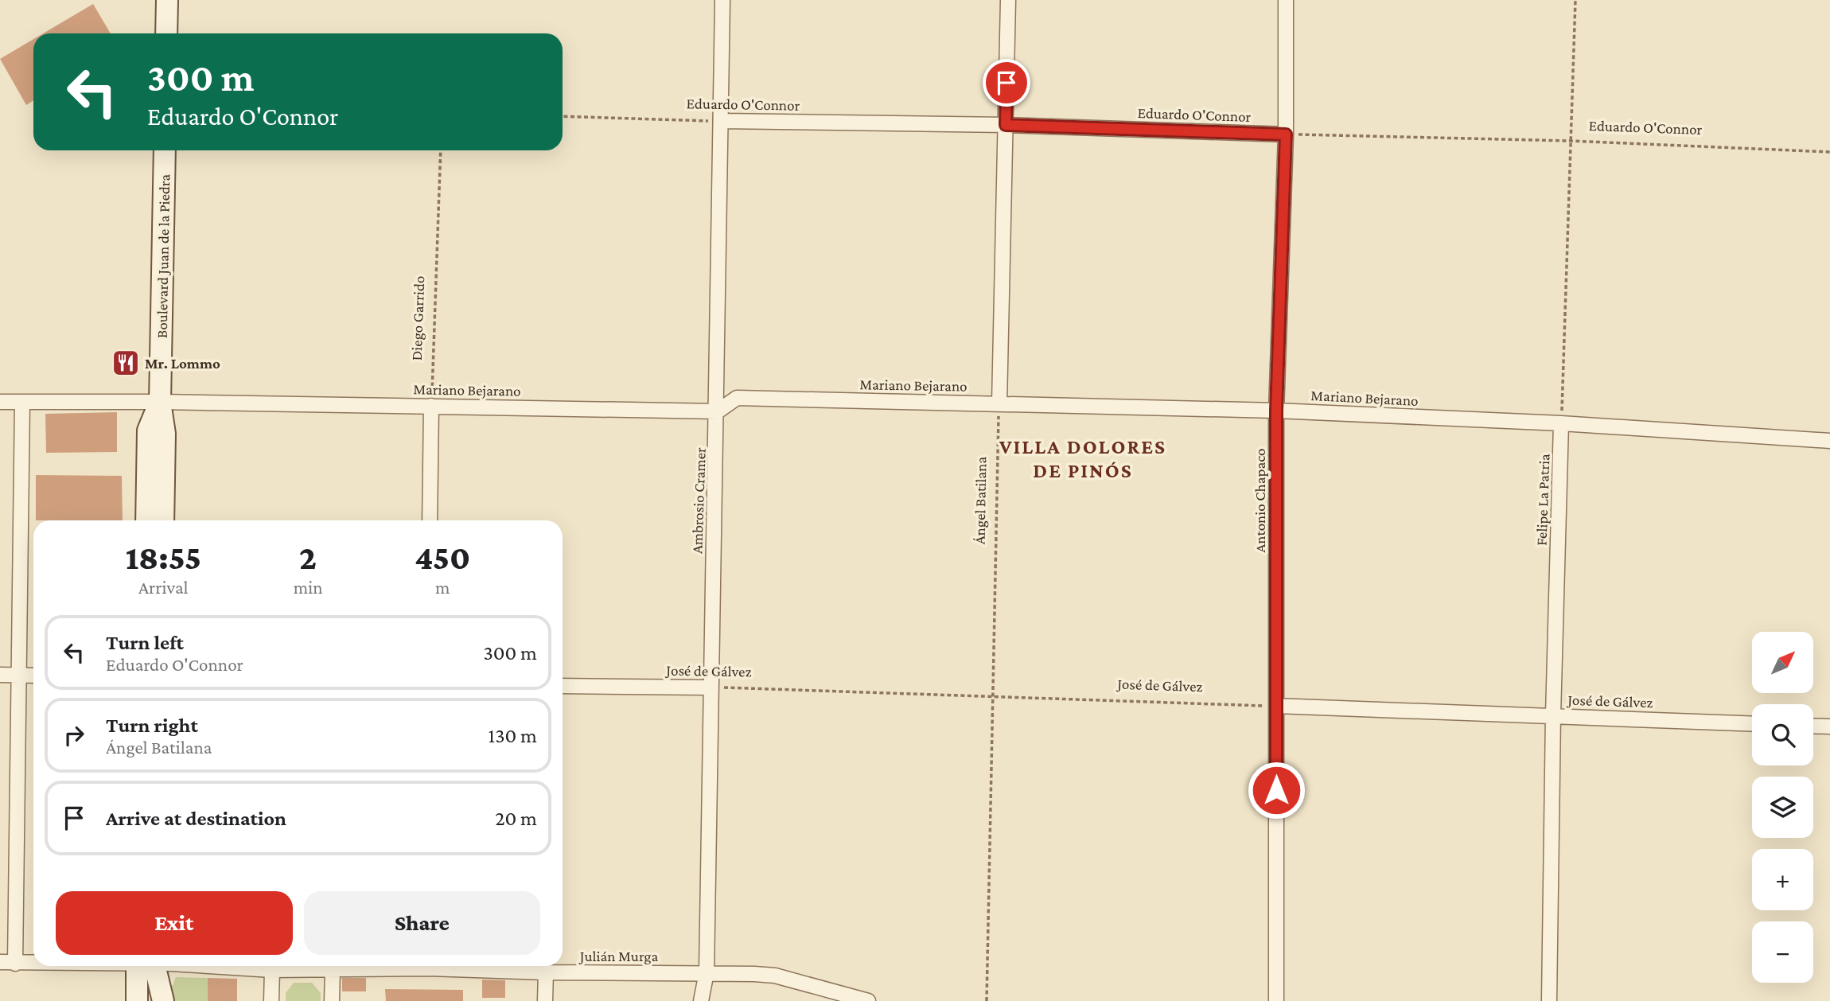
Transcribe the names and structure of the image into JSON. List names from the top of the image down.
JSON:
{
  "streets": {
    "main road": ["Boulevard Juan de la Piedra"],
    "street": [
      "Eduardo O'Connor",
      "Mariano Bejarano",
      "Felipe La Patria",
      "Ambrosio Cramer",
      "Antonio Chapaco",
      "José de Gálvez",
      "Julián Murga"
    ],
    "path": ["Diego Garrido", "Ángel Batilana"]
  },
  "crossings": [
    ["Eduardo O'Connor", "Ambrosio Cramer"],
    ["Eduardo O'Connor", "Antonio Chapaco"],
    ["Boulevard Juan de la Piedra", "Mariano Bejarano"],
    ["Diego Garrido", "Mariano Bejarano"],
    ["Mariano Bejarano", "Felipe La Patria"],
    ["Mariano Bejarano", "Ambrosio Cramer"],
    ["Mariano Bejarano", "Ángel Batilana"],
    ["Mariano Bejarano", "Antonio Chapaco"],
    ["Felipe La Patria", "José de Gálvez"],
    ["Ambrosio Cramer", "José de Gálvez"],
    ["Ambrosio Cramer", "Julián Murga"],
    ["Ángel Batilana", "José de Gálvez"],
    ["Antonio Chapaco", "José de Gálvez"]
  ],
  "districts": ["VILLA DOLORES DE PINÓS"],
  "places": {
    "restaurant": ["Mr. Lommo"]
  },
  "north": "top right",
  "page": {
    "turn": ["300 m", "Eduardo O'Connor"],
    "eta": [
      "18:55",
      "Arrival",
      "2",
      "min",
      "450",
      "m"
    ],
    "list": [
      {
        "name": "Turn left",
        "note": "Eduardo O'Connor",
        "value": "300 m"
      },
      {
        "name": "Turn right",
        "note": "Ángel Batilana",
        "value": "130 m"
      },
      {
        "name": "Arrive at destination",
        "value": "20 m"
      }
    ],
    "map_buttons": ["+", "−"],
    "buttons": ["Exit", "Share"]
  }
}
